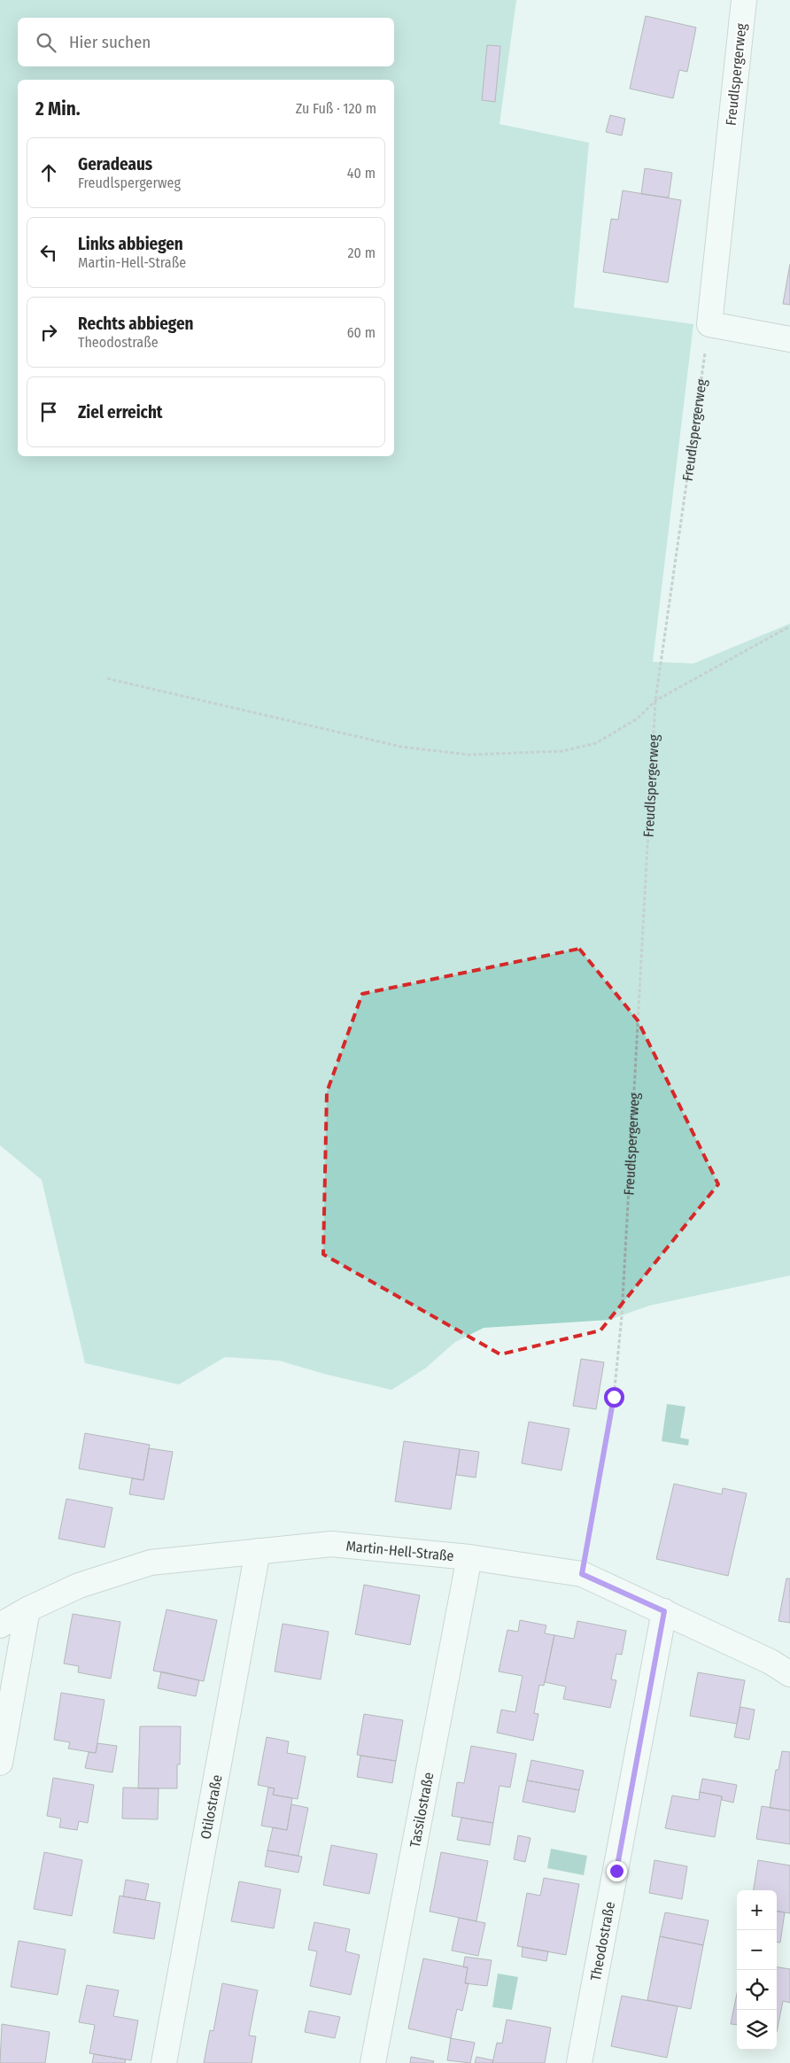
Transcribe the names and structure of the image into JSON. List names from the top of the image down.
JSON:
{
  "streets": {
    "street": [
      "Freudlspergerweg",
      "Martin-Hell-Straße",
      "Otilostraße",
      "Tassilostraße",
      "Theodostraße"
    ]
  },
  "crossings": [
    ["Freudlspergerweg", "Martin-Hell-Straße"],
    ["Martin-Hell-Straße", "Otilostraße"],
    ["Martin-Hell-Straße", "Tassilostraße"],
    ["Martin-Hell-Straße", "Theodostraße"]
  ],
  "page": {
    "search": "Hier suchen",
    "heading": ["2 Min.", "Zu Fuß · 120 m"],
    "list": [
      ["Geradeaus", "Freudlspergerweg", "40 m"],
      ["Links abbiegen", "Martin-Hell-Straße", "20 m"],
      ["Rechts abbiegen", "Theodostraße", "60 m"],
      "Ziel erreicht"
    ],
    "map_buttons": ["+", "−"]
  }
}
